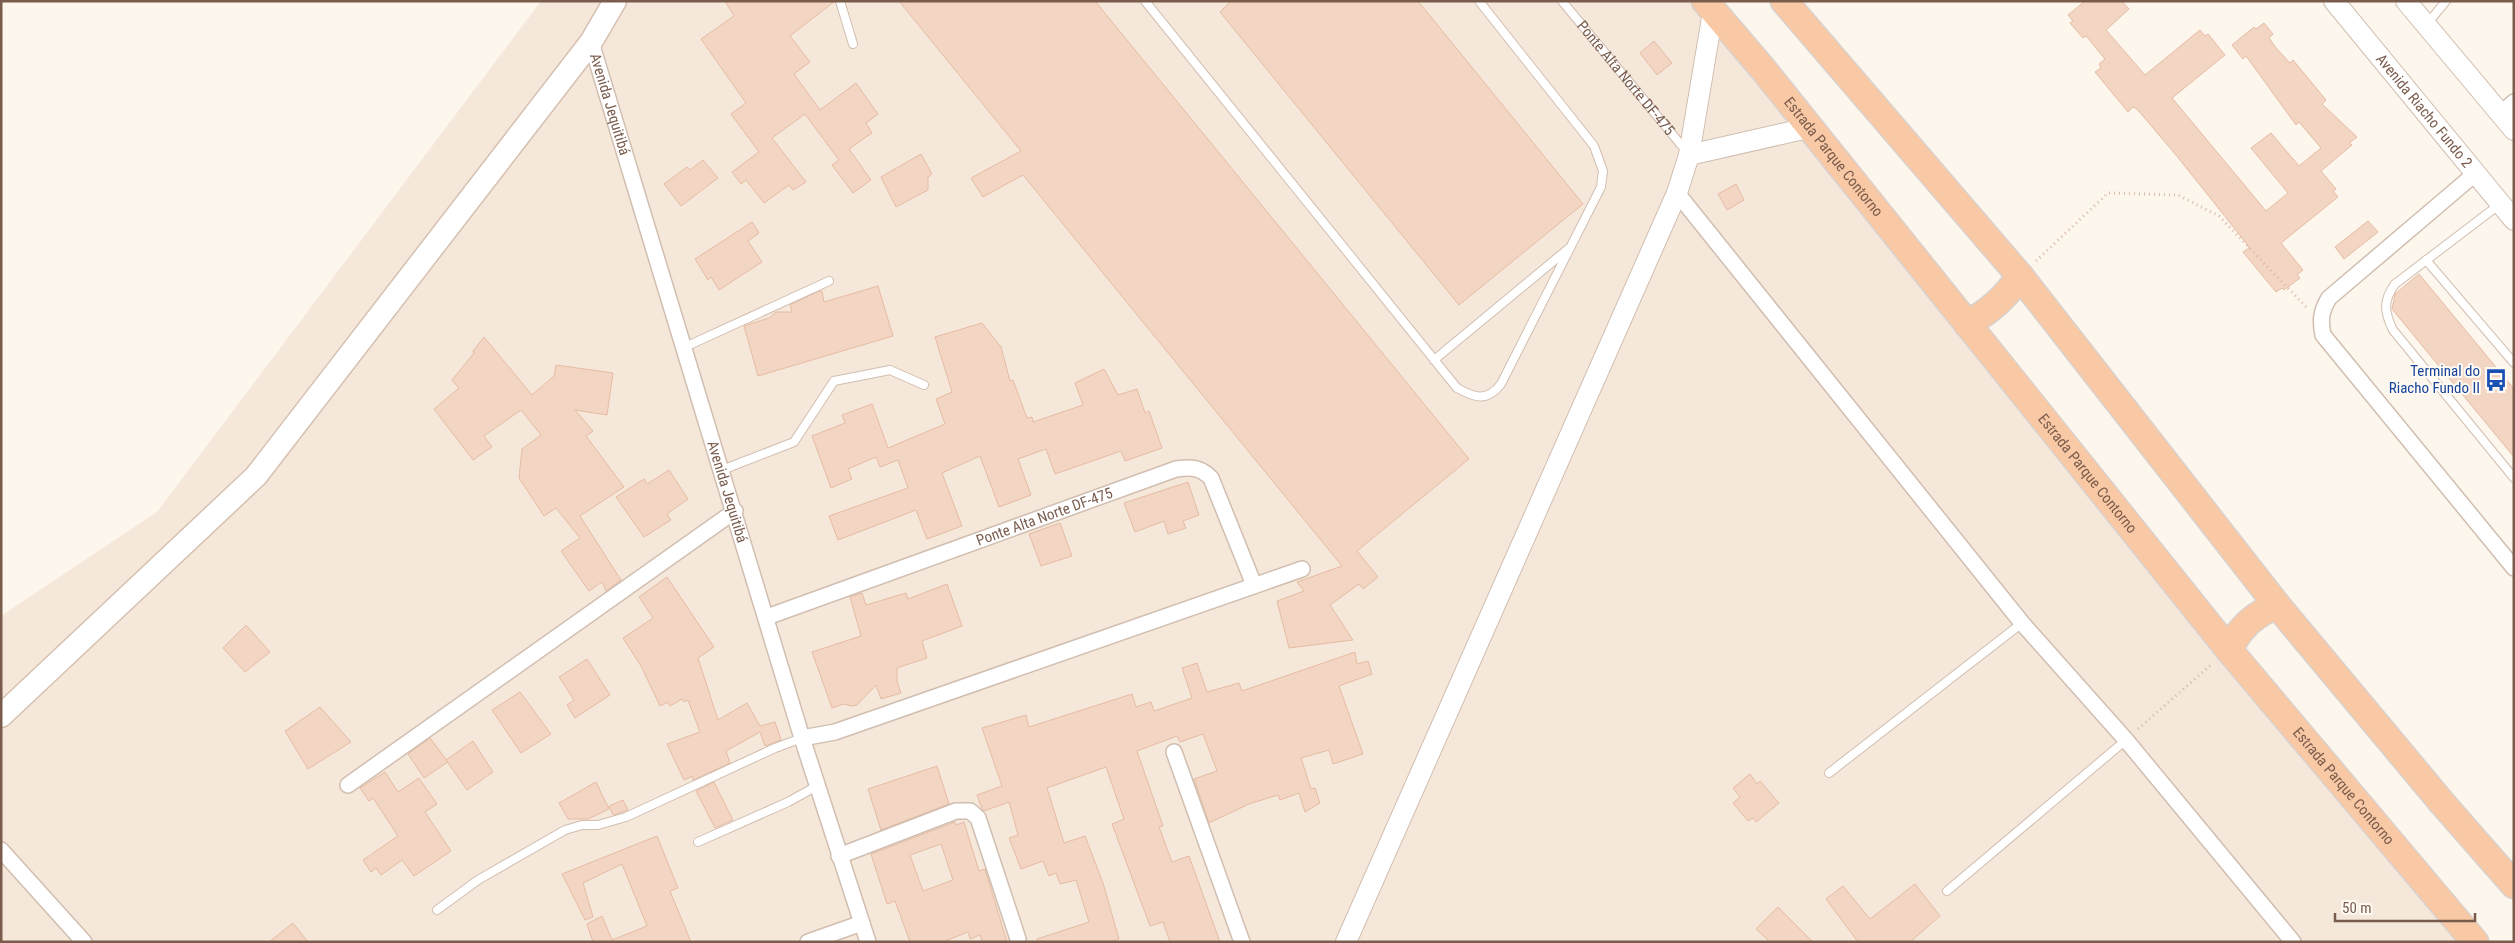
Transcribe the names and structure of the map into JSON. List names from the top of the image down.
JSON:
{
  "streets": {
    "highway": ["Estrada Parque Contorno"],
    "street": ["Ponte Alta Norte DF-475", "Avenida Jequitibá", "Avenida Riacho Fundo 2"]
  },
  "crossings": [
    ["Ponte Alta Norte DF-475", "Avenida Jequitibá"]
  ],
  "places": {
    "bus stop": ["Terminal do Riacho Fundo II"]
  },
  "scale_bar": "50 m"
}
